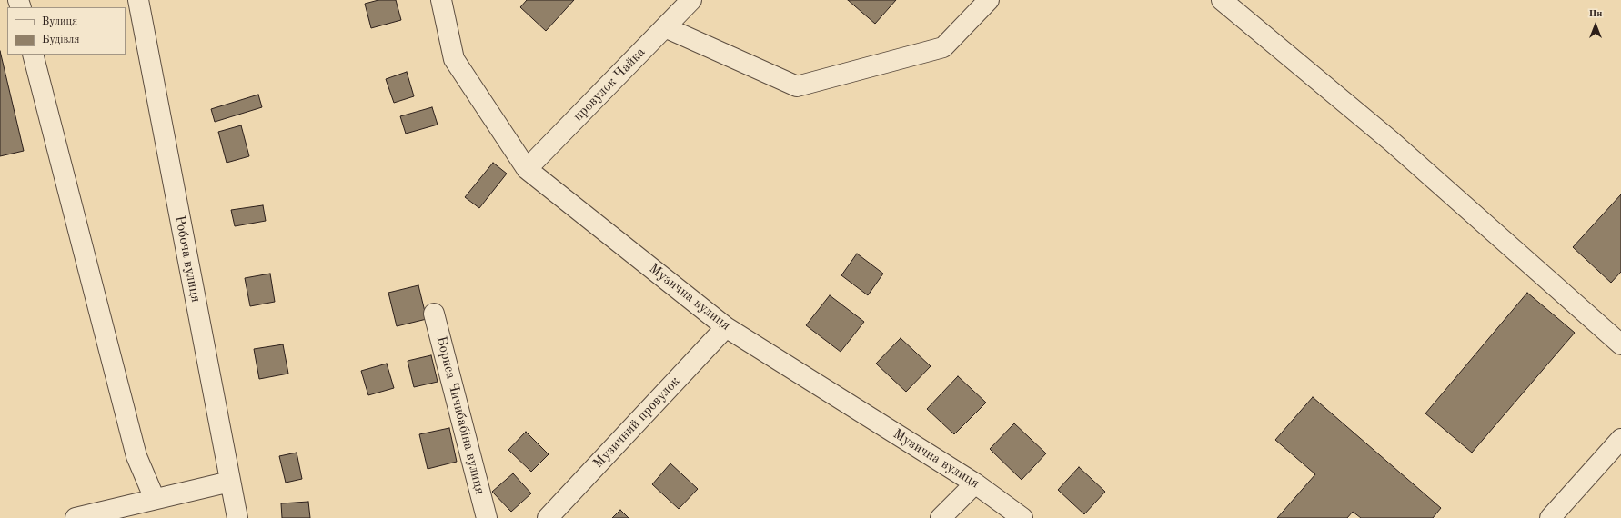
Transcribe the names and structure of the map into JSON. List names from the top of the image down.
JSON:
{
  "streets": {
    "street": [
      "провулок Чайка",
      "Робоча вулиця",
      "Музична вулиця",
      "Бориса Чичибабіна вулиця",
      "Музичний провулок"
    ]
  },
  "crossings": [
    ["провулок Чайка", "Музична вулиця"],
    ["Музична вулиця", "Музичний провулок"]
  ],
  "legend": ["Вулиця", "Будівля"],
  "north": "top"
}
